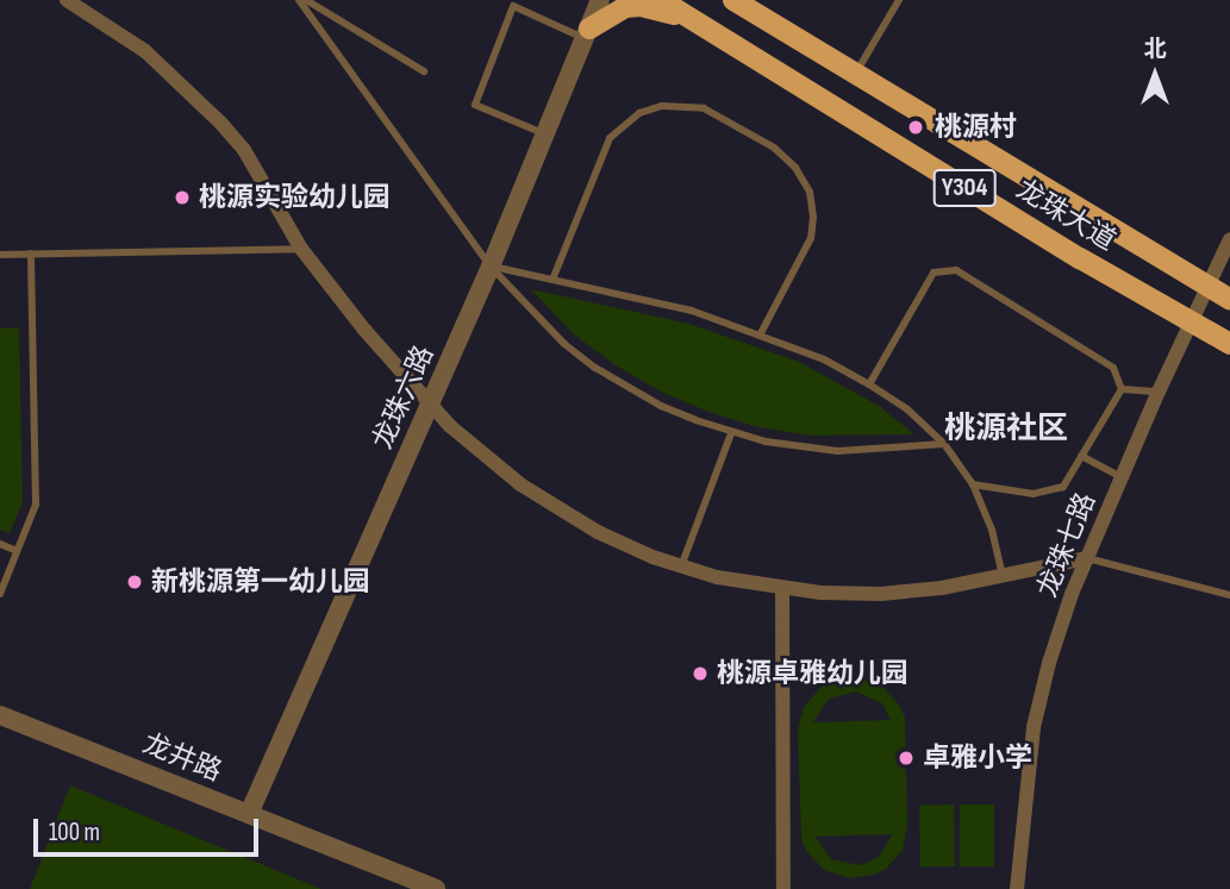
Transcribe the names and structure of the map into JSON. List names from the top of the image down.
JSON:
{
  "streets": {
    "main road": ["Y304", "龙珠大道"],
    "street": ["龙珠六路", "龙珠七路", "龙井路"]
  },
  "crossings": [
    ["龙珠大道", "龙珠七路"],
    ["龙珠六路", "龙井路"]
  ],
  "districts": ["桃源社区"],
  "places": [
    "桃源村",
    "桃源实验幼儿园",
    "新桃源第一幼儿园",
    "桃源卓雅幼儿园",
    "卓雅小学"
  ],
  "scale_bar": "100 m",
  "north": "top"
}
